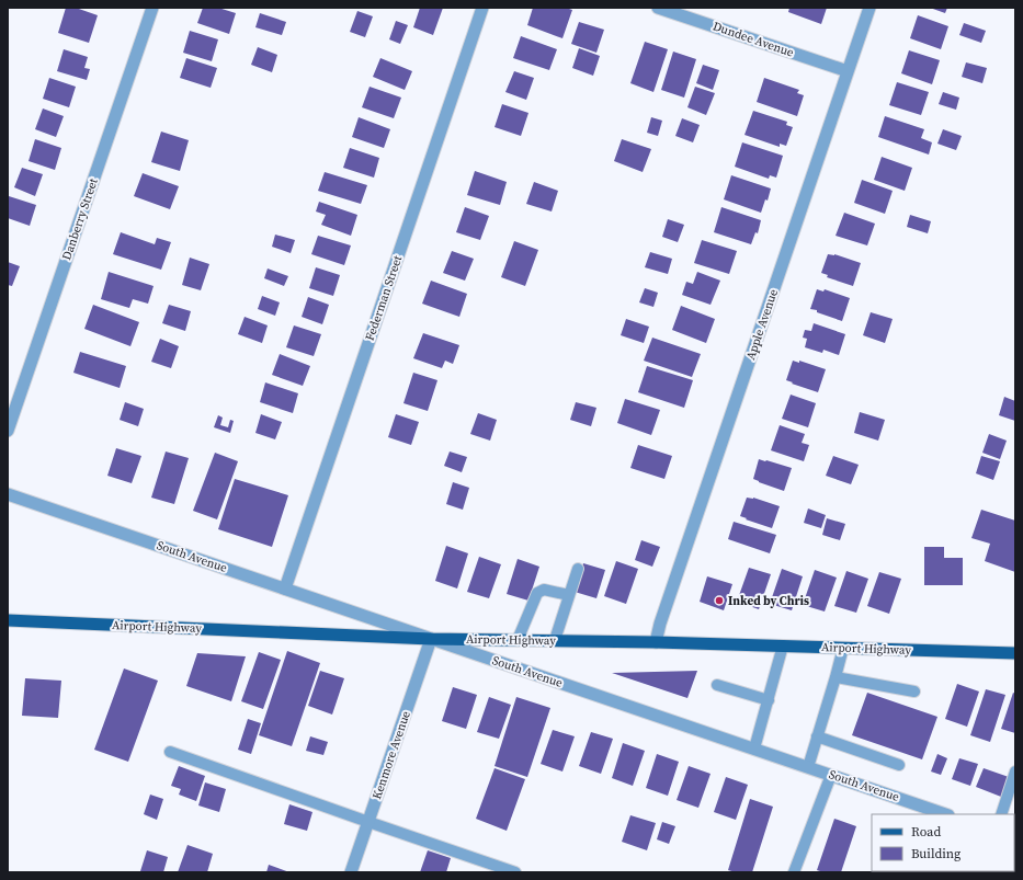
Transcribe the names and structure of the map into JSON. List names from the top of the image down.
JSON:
{
  "streets": {
    "main road": ["Airport Highway"],
    "street": [
      "Dundee Avenue",
      "Danberry Street",
      "Federman Street",
      "Apple Avenue",
      "South Avenue",
      "Kenmore Avenue"
    ]
  },
  "crossings": [
    ["Dundee Avenue", "Apple Avenue"],
    ["Federman Street", "South Avenue"],
    ["Apple Avenue", "Airport Highway"],
    ["South Avenue", "Airport Highway"],
    ["South Avenue", "Kenmore Avenue"],
    ["Airport Highway", "Kenmore Avenue"]
  ],
  "places": ["Inked by Chris"],
  "legend": ["Road", "Building"]
}
